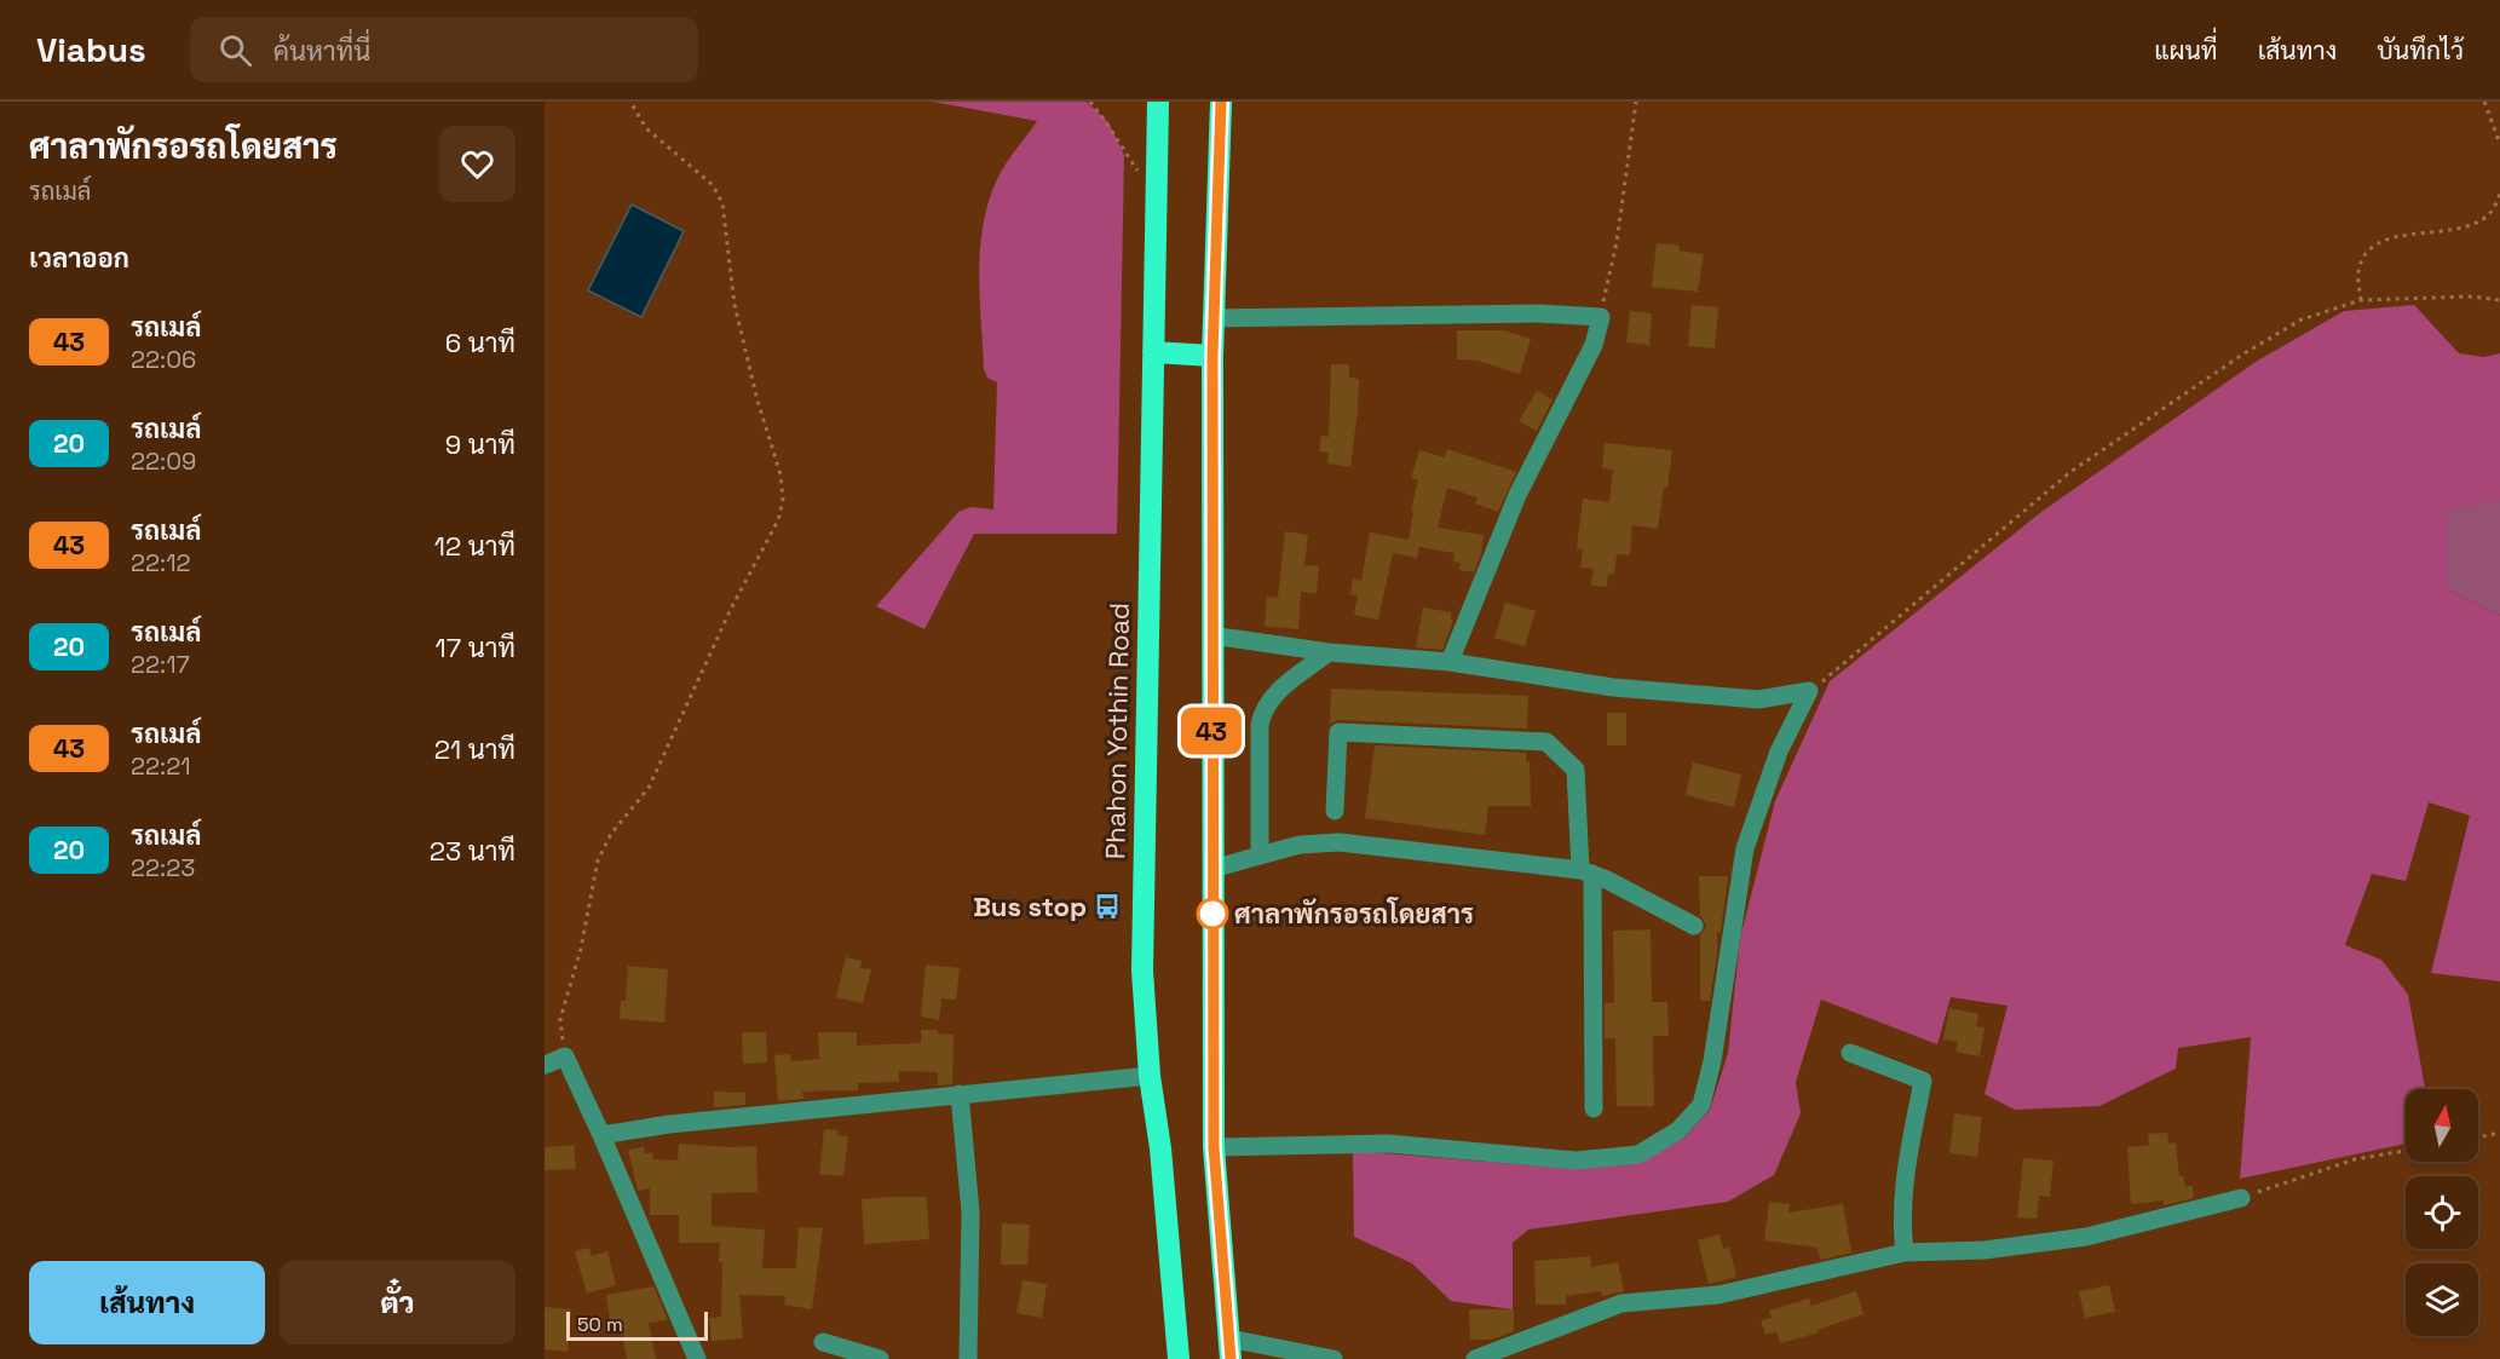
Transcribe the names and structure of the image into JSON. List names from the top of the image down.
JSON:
{
  "streets": {
    "highway": ["Phahon Yothin Road"]
  },
  "places": {
    "bus stop": ["Bus stop"],
    "other": ["ศาลาพักรอรถโดยสาร"]
  },
  "lines": ["bus line 43"],
  "scale_bar": "50 m",
  "north": "top",
  "page": {
    "header": "Viabus",
    "search": "ค้นหาที่นี่",
    "nav": ["แผนที่", "เส้นทาง", "บันทึกไว้"],
    "heading": [
      ["ศาลาพักรอรถโดยสาร", "รถเมล์"],
      "เวลาออก"
    ],
    "on_map": "43",
    "list": [
      {
        "mark": "43",
        "name": "รถเมล์",
        "note": "22:06",
        "value": "6 นาที"
      },
      {
        "mark": "20",
        "name": "รถเมล์",
        "note": "22:09",
        "value": "9 นาที"
      },
      {
        "mark": "43",
        "name": "รถเมล์",
        "note": "22:12",
        "value": "12 นาที"
      },
      {
        "mark": "20",
        "name": "รถเมล์",
        "note": "22:17",
        "value": "17 นาที"
      },
      {
        "mark": "43",
        "name": "รถเมล์",
        "note": "22:21",
        "value": "21 นาที"
      },
      {
        "mark": "20",
        "name": "รถเมล์",
        "note": "22:23",
        "value": "23 นาที"
      }
    ],
    "buttons": ["เส้นทาง", "ตั๋ว"],
    "scale": "50 m"
  }
}
